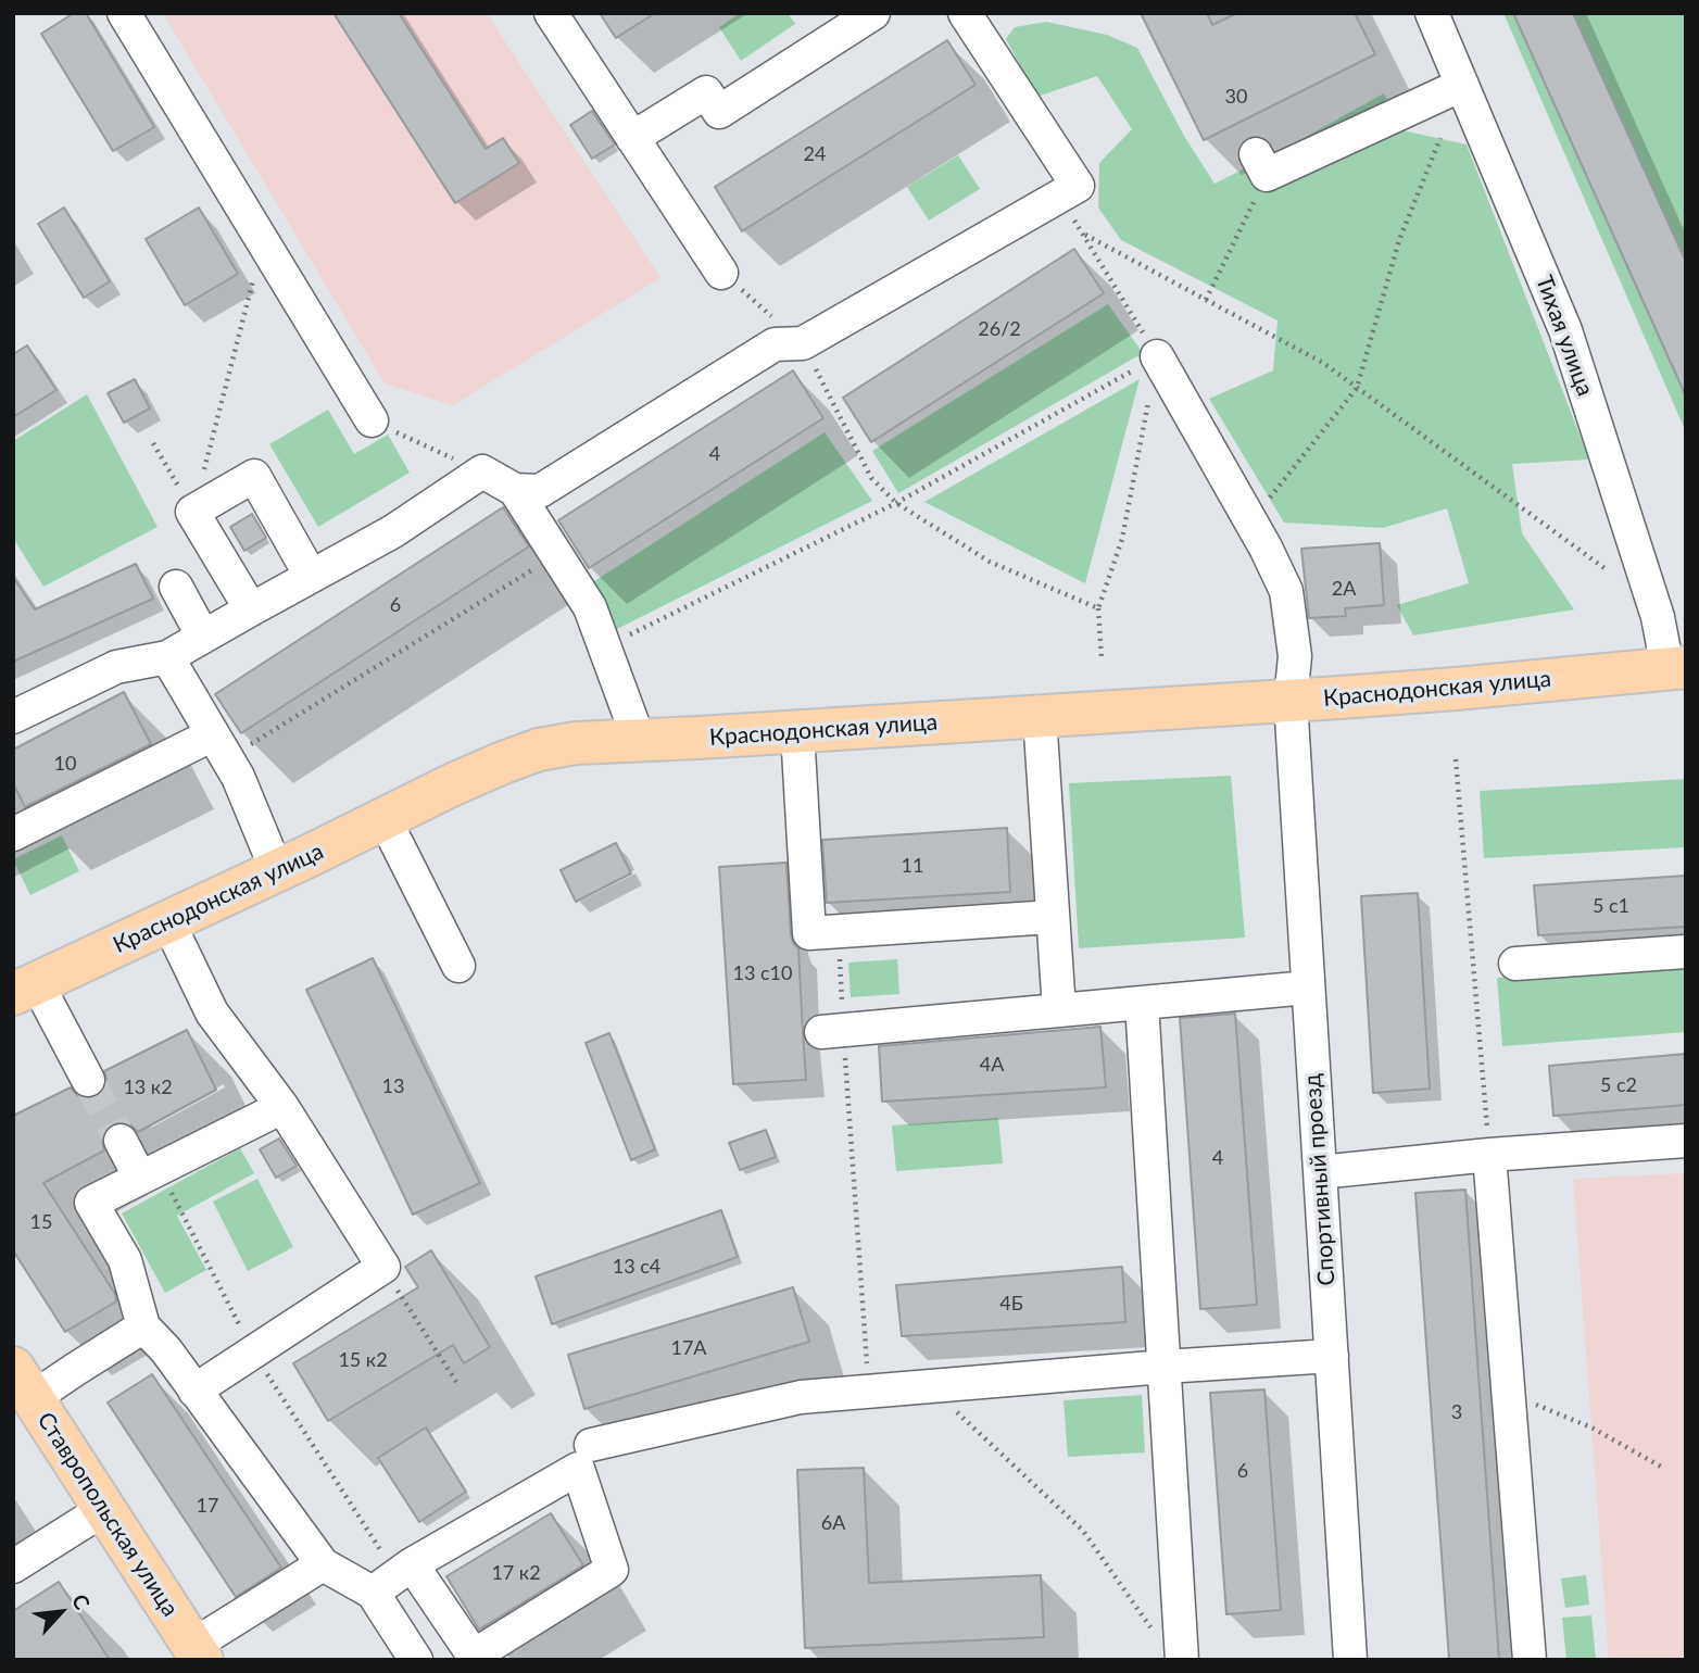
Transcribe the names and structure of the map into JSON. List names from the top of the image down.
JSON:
{
  "streets": {
    "main road": ["Краснодонская улица", "Ставропольская улица"],
    "street": ["Тихая улица", "Спортивный проезд"]
  },
  "crossings": [
    ["Тихая улица", "Краснодонская улица"],
    ["Краснодонская улица", "Спортивный проезд"]
  ],
  "house_numbers": [
    "30",
    "24",
    "26/2",
    "4",
    "2А",
    "6",
    "10",
    "11",
    "5 с1",
    "13 с10",
    "4А",
    "5 с2",
    "13",
    "13 к2",
    "4",
    "15",
    "13 с4",
    "4Б",
    "17А",
    "15 к2",
    "3",
    "6",
    "17",
    "6А",
    "17 к2"
  ],
  "north": "top right"
}
